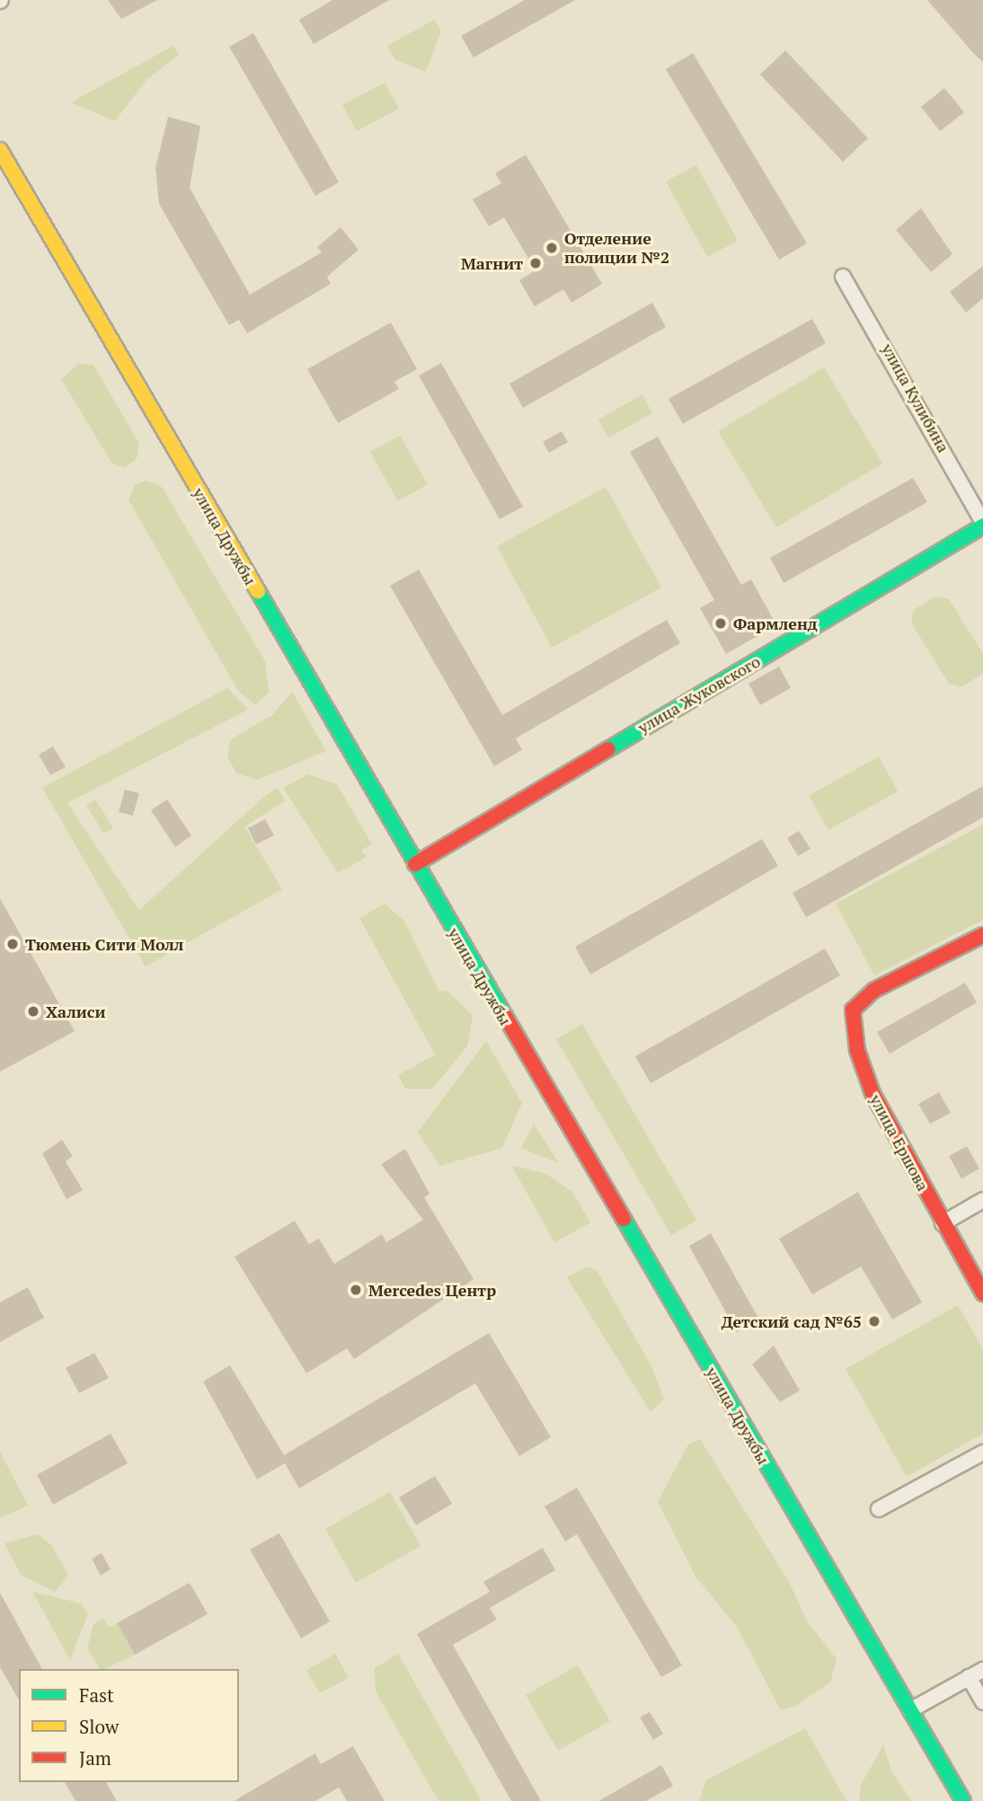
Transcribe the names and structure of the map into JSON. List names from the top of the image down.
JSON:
{
  "streets": {
    "main road": ["улица Дружбы", "улица Жуковского", "улица Ершова"],
    "street": ["улица Кулибина"]
  },
  "crossings": [
    ["улица Кулибина", "улица Жуковского"],
    ["улица Дружбы", "улица Жуковского"]
  ],
  "places": [
    "Отделение полиции №2",
    "Магнит",
    "Фармленд",
    "Тюмень Сити Молл",
    "Халиси",
    "Mercedes Центр",
    "Детский сад №65"
  ],
  "legend": ["Fast", "Slow", "Jam"]
}
